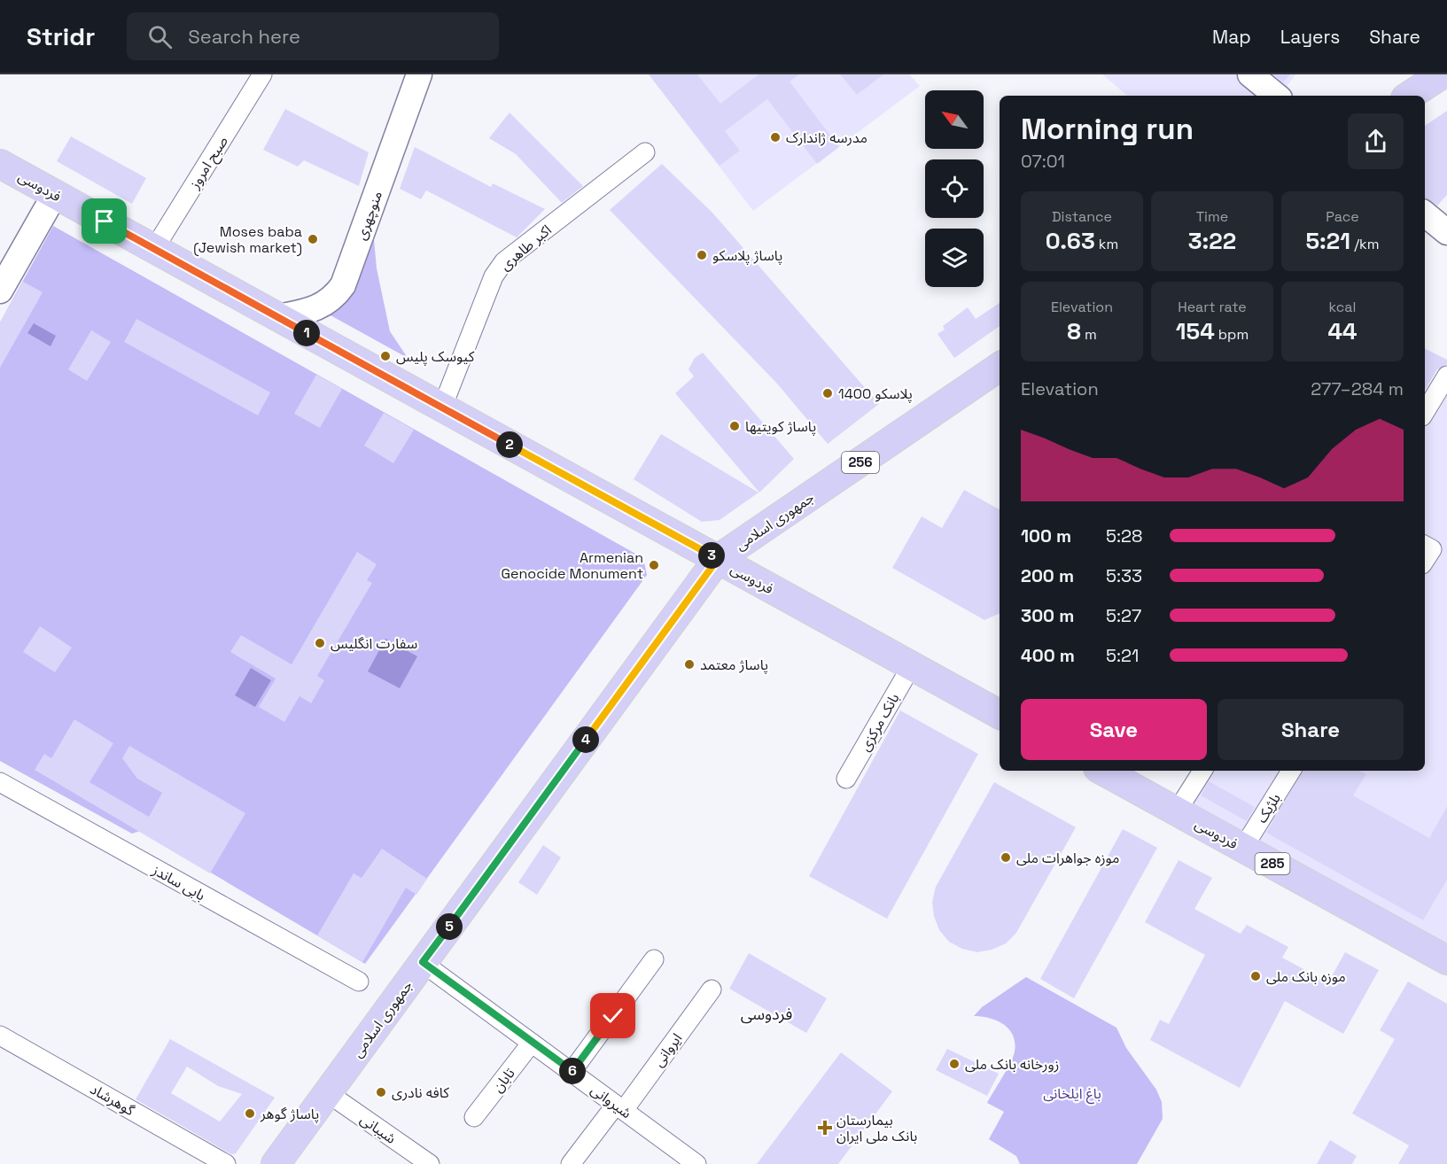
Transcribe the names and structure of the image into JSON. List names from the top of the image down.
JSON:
{
  "streets": {
    "main road": [
      "فردوسی",
      "256",
      "جمهوری اسلامی",
      "285"
    ],
    "street": [
      "صبح امروز",
      "منوچهری",
      "اکبر طاهری",
      "بانک مرکزی",
      "بلژیک",
      "بابی ساندز",
      "ایروانی",
      "تابان",
      "گوهرشاد",
      "شیروانی",
      "شیبانی"
    ]
  },
  "crossings": [
    ["صبح امروز", "فردوسی"],
    ["فردوسی", "منوچهری"],
    ["فردوسی", "اکبر طاهری"],
    ["فردوسی", "جمهوری اسلامی"],
    ["فردوسی", "بانک مرکزی"],
    ["فردوسی", "بلژیک"],
    ["جمهوری اسلامی", "شیروانی"],
    ["جمهوری اسلامی", "شیبانی"],
    ["ایروانی", "شیروانی"],
    ["تابان", "شیروانی"]
  ],
  "districts": ["فردوسی"],
  "parks": ["باغ ایلخانی"],
  "places": {
    "other": [
      "مدرسه ژاندارک",
      "Moses baba (Jewish market)",
      "پاساژ پلاسکو",
      "کیوسک پلیس",
      "پلاسکو 1400",
      "پاساژ کویتیها",
      "Armenian Genocide Monument",
      "سفارت انگلیس",
      "پاساژ معتمد",
      "موزه جواهرات ملی",
      "موزه بانک ملی",
      "زورخانه بانک ملی",
      "کافه نادری",
      "پاساژ گوهر"
    ],
    "health": ["بیمارستان بانک ملی ایران"]
  },
  "north": "top left",
  "page": {
    "header": "Stridr",
    "search": "Search here",
    "nav": ["Map", "Layers", "Share"],
    "heading": ["Morning run", "07:01"],
    "stats": [
      ["Distance", "0.63 km"],
      ["Time", "3:22"],
      ["Pace", "5:21 /km"],
      ["Elevation", "8 m"],
      ["Heart rate", "154 bpm"],
      ["kcal", "44"]
    ],
    "pins": [
      "1",
      "2",
      "3",
      "4",
      "5",
      "6"
    ],
    "chart": ["Elevation", "277–284 m"],
    "list": [
      {
        "name": "100 m",
        "note": "5:28"
      },
      {
        "name": "200 m",
        "note": "5:33"
      },
      {
        "name": "300 m",
        "note": "5:27"
      },
      {
        "name": "400 m",
        "note": "5:21"
      }
    ],
    "buttons": ["Save", "Share"]
  }
}
